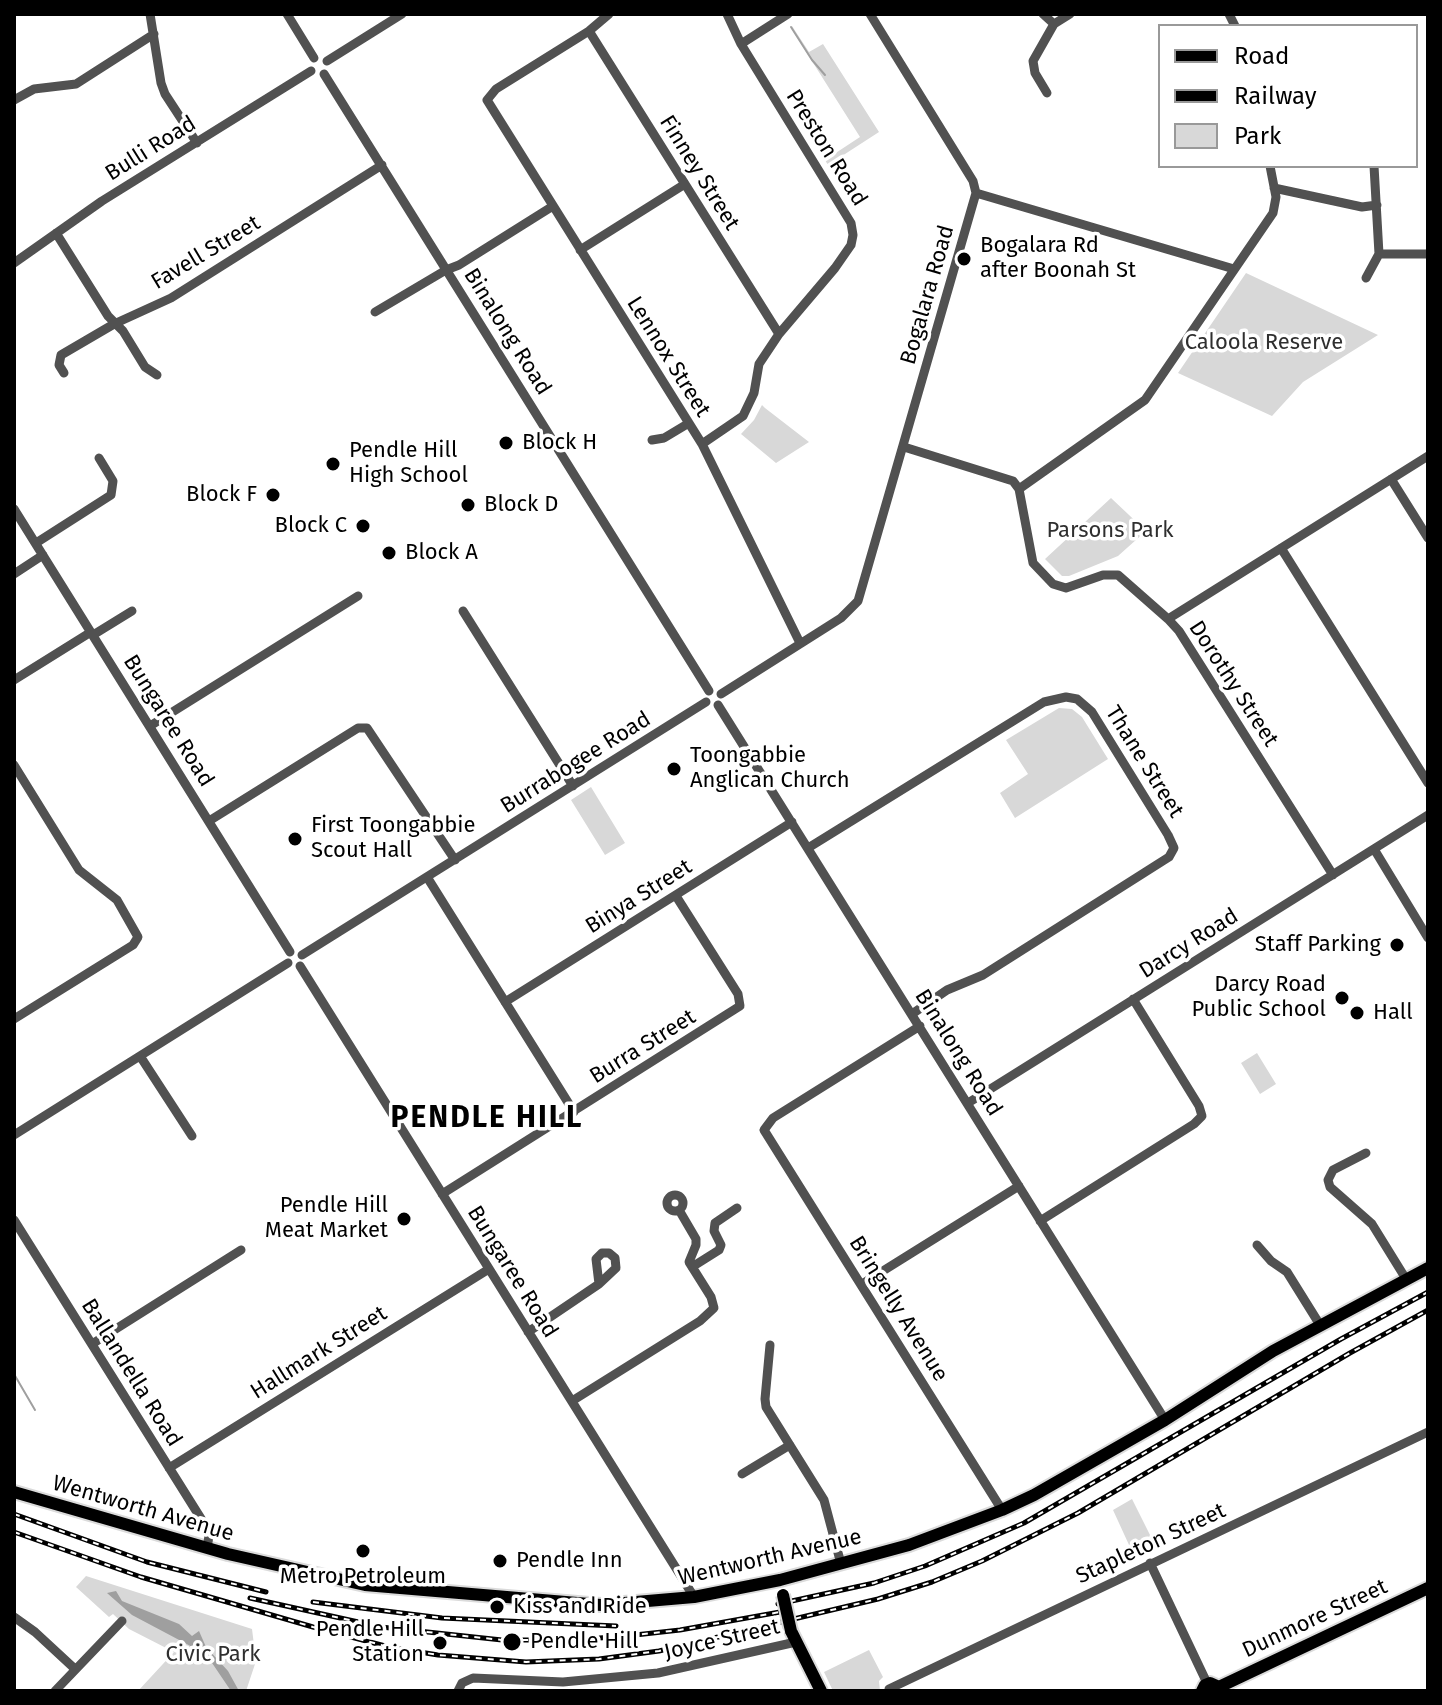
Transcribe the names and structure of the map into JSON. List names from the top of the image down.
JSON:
{
  "streets": {
    "main road": ["Wentworth Avenue", "Dunmore Street"],
    "street": [
      "Preston Road",
      "Bulli Road",
      "Finney Street",
      "Favell Street",
      "Bogalara Road",
      "Binalong Road",
      "Lennox Street",
      "Dorothy Street",
      "Bungaree Road",
      "Thane Street",
      "Burrabogee Road",
      "Binya Street",
      "Darcy Road",
      "Burra Street",
      "Bringelly Avenue",
      "Hallmark Street",
      "Ballandella Road",
      "Stapleton Street",
      "Joyce Street"
    ]
  },
  "crossings": [
    ["Preston Road", "Finney Street"],
    ["Bulli Road", "Binalong Road"],
    ["Finney Street", "Lennox Street"],
    ["Favell Street", "Binalong Road"],
    ["Bogalara Road", "Lennox Street"],
    ["Binalong Road", "Thane Street"],
    ["Binalong Road", "Burrabogee Road"],
    ["Binalong Road", "Binya Street"],
    ["Binalong Road", "Darcy Road"],
    ["Binalong Road", "Bringelly Avenue"],
    ["Binalong Road", "Wentworth Avenue"],
    ["Dorothy Street", "Darcy Road"],
    ["Bungaree Road", "Burrabogee Road"],
    ["Bungaree Road", "Burra Street"],
    ["Bungaree Road", "Hallmark Street"],
    ["Bungaree Road", "Wentworth Avenue"],
    ["Binya Street", "Burra Street"],
    ["Bringelly Avenue", "Wentworth Avenue"],
    ["Hallmark Street", "Ballandella Road"],
    ["Ballandella Road", "Wentworth Avenue"]
  ],
  "districts": ["PENDLE HILL"],
  "parks": ["Caloola Reserve", "Parsons Park", "Civic Park"],
  "places": [
    "Bogalara Rd after Boonah St",
    "Block H",
    "Pendle Hill High School",
    "Block F",
    "Block D",
    "Block C",
    "Block A",
    "Toongabbie Anglican Church",
    "First Toongabbie Scout Hall",
    "Staff Parking",
    "Darcy Road Public School",
    "Hall",
    "Pendle Hill Meat Market",
    "Metro Petroleum",
    "Pendle Inn",
    "Kiss and Ride",
    "Pendle Hill",
    "Pendle Hill Station"
  ],
  "legend": ["Road", "Railway", "Park"]
}
